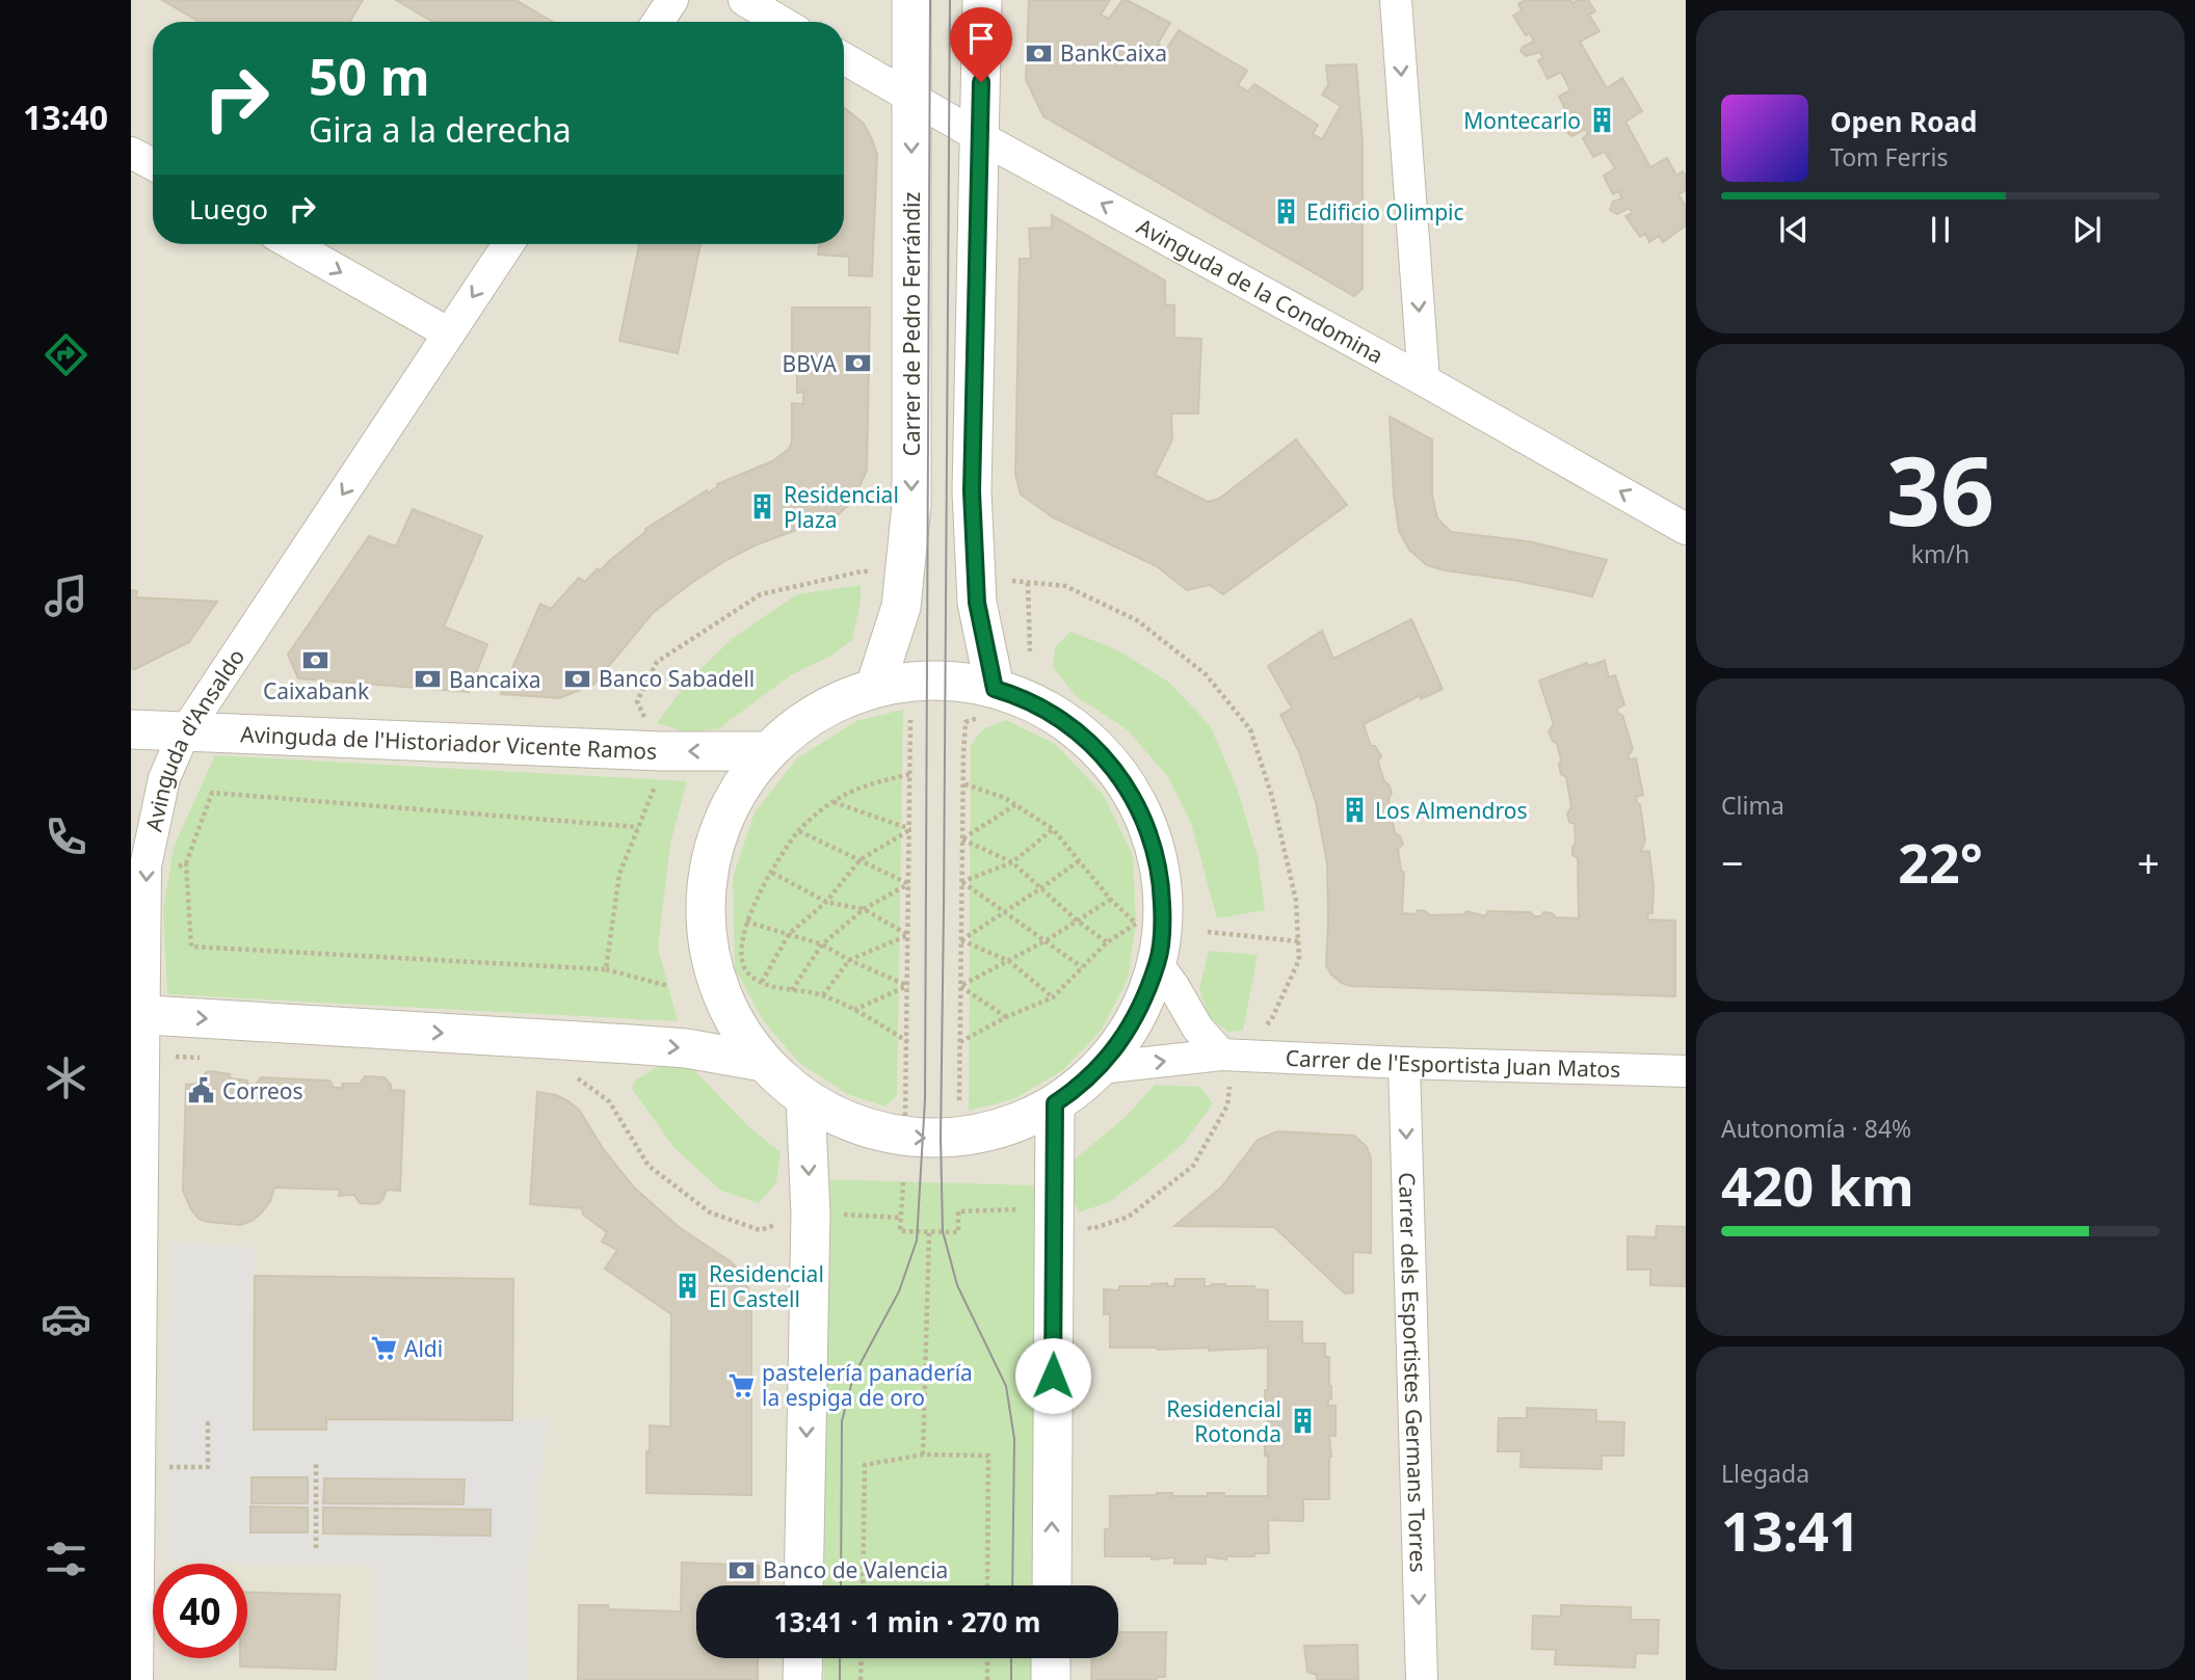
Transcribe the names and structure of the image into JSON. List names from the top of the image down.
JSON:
{
  "streets": {
    "street": [
      "Avinguda de la Condomina",
      "Carrer de Pedro Ferrándiz",
      "Avinguda d'Ansaldo",
      "Avinguda de l'Historiador Vicente Ramos",
      "Carrer de l'Esportista Juan Matos",
      "Carrer dels Esportistes Germans Torres"
    ]
  },
  "crossings": [
    ["Avinguda de la Condomina", "Carrer de Pedro Ferrándiz"],
    ["Avinguda d'Ansaldo", "Avinguda de l'Historiador Vicente Ramos"],
    ["Carrer de l'Esportista Juan Matos", "Carrer dels Esportistes Germans Torres"]
  ],
  "one_way": ["Avinguda de la Condomina", "Avinguda d'Ansaldo", "Carrer dels Esportistes Germans Torres"],
  "places": {
    "bank": [
      "BankCaixa",
      "BBVA",
      "Caixabank",
      "Banco Sabadell",
      "Bancaixa",
      "Banco de Valencia"
    ],
    "building": [
      "Montecarlo",
      "Edificio Olimpic",
      "Residencial Plaza",
      "Los Almendros",
      "Residencial El Castell",
      "Residencial Rotonda"
    ],
    "public building": ["Correos"],
    "supermarket": ["Aldi", "pastelería panadería la espiga de oro"]
  },
  "page": {
    "tabs": "13:40",
    "turn": ["50 m", "Gira a la derecha"],
    "song": ["Open Road", "Tom Ferris"],
    "then": "Luego",
    "tile": [
      ["36", "km/h"],
      "Clima",
      ["Autonomía · 84%", "420 km"],
      ["Llegada", "13:41"]
    ],
    "heat": ["−", "22°", "+"],
    "limit": "40",
    "trip": "13:41 · 1 min · 270 m"
  }
}
